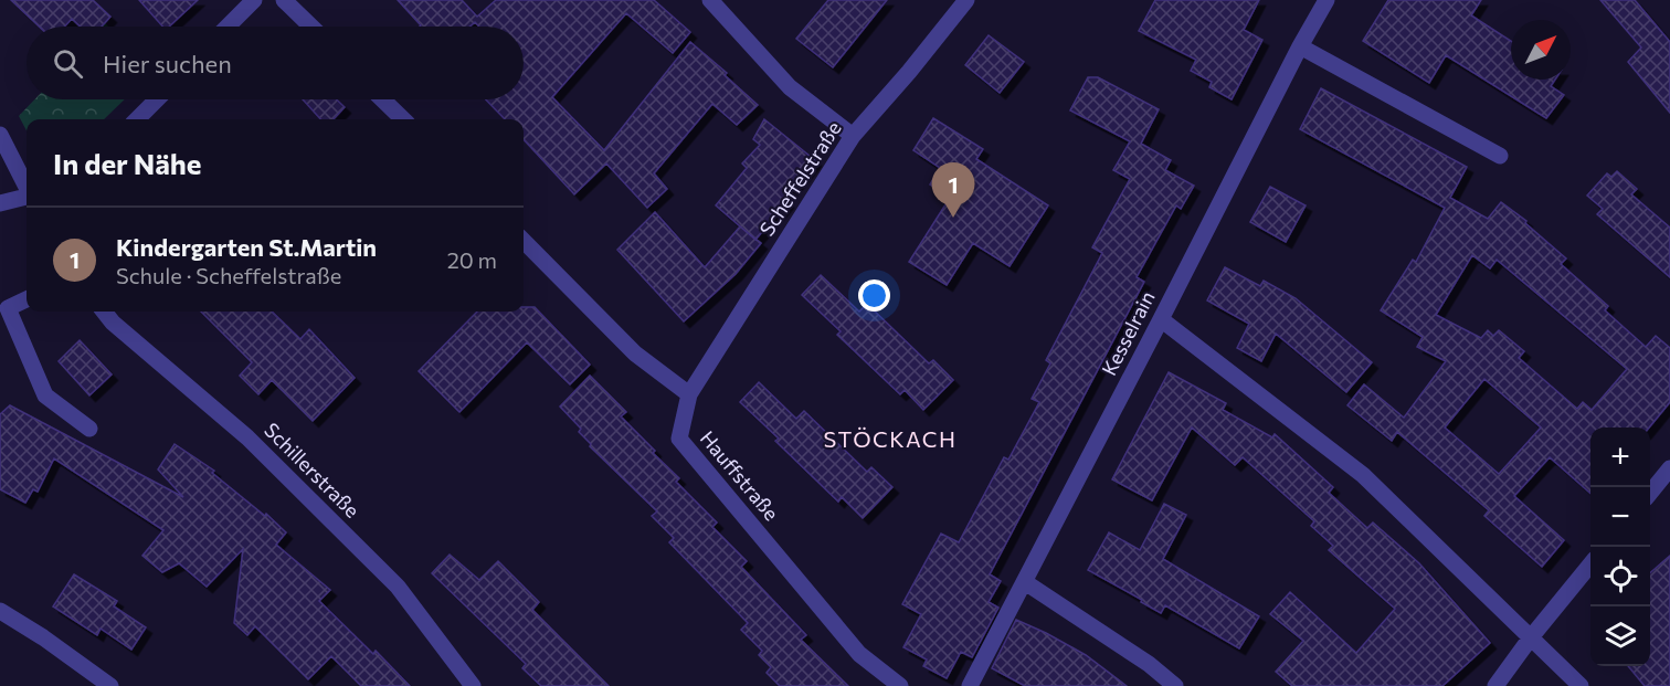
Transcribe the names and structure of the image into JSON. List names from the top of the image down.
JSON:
{
  "streets": {
    "street": [
      "Scheffelstraße",
      "Kesselrain",
      "Schillerstraße",
      "Hauffstraße"
    ]
  },
  "crossings": [
    ["Scheffelstraße", "Hauffstraße"]
  ],
  "districts": ["STÖCKACH"],
  "north": "top right",
  "page": {
    "search": "Hier suchen",
    "heading": "In der Nähe",
    "pins": "1",
    "list": [
      {
        "mark": "1",
        "name": "Kindergarten St.Martin",
        "note": "Schule · Scheffelstraße",
        "value": "20 m"
      }
    ],
    "map_buttons": ["+", "−"]
  }
}
